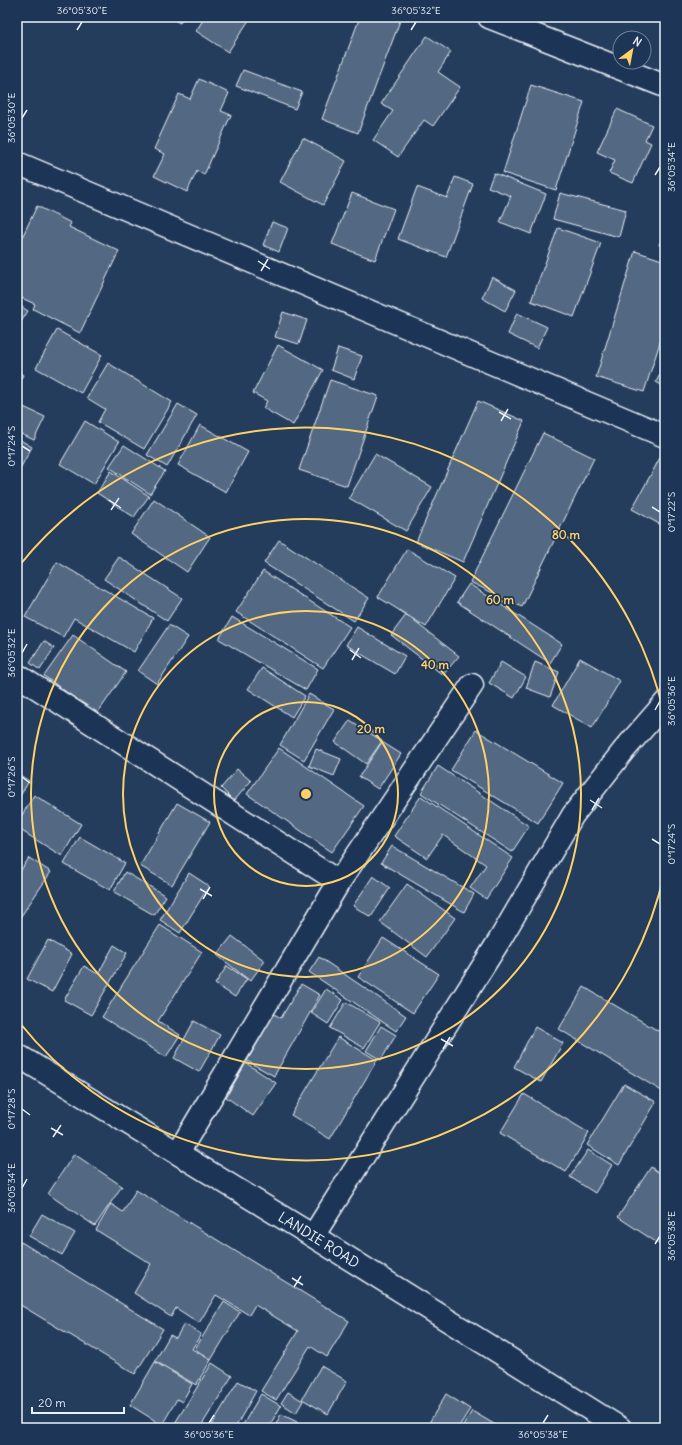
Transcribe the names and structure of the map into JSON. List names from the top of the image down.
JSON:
{
  "streets": {
    "street": ["LANDIE ROAD"]
  },
  "scale_bar": "20 m",
  "north": "top right",
  "coordinates": [
    "36°05'30\"E",
    "36°05'32\"E",
    "36°05'34\"E",
    "0°17'24\"S",
    "0°17'22\"S",
    "36°05'36\"E",
    "0°17'26\"S",
    "0°17'28\"S",
    "36°05'38\"E"
  ],
  "rings": [
    "80 m",
    "60 m",
    "40 m",
    "20 m"
  ]
}
